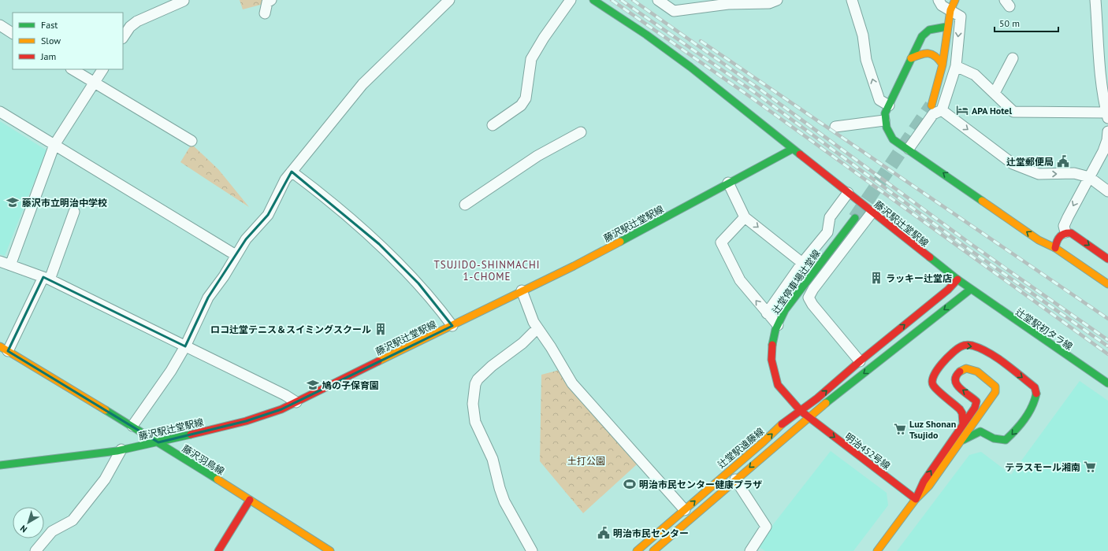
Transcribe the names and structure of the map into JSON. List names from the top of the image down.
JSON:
{
  "streets": {
    "street": [
      "藤沢駅辻堂駅線",
      "辻堂停車場辻堂線",
      "辻堂駅初タラ線",
      "辻堂駅遠藤線",
      "明治452号線",
      "藤沢羽鳥線"
    ]
  },
  "crossings": [
    ["藤沢駅辻堂駅線", "辻堂駅初タラ線"],
    ["藤沢駅辻堂駅線", "藤沢羽鳥線"],
    ["辻堂停車場辻堂線", "辻堂駅遠藤線"],
    ["辻堂停車場辻堂線", "明治452号線"]
  ],
  "one_way": ["明治452号線"],
  "districts": ["TSUJIDO-SHINMACHI 1-CHOME"],
  "parks": ["土打公園"],
  "places": {
    "hotel": ["APA Hotel"],
    "public building": ["辻堂郵便局", "明治市民センター"],
    "school or university": ["藤沢市立明治中学校", "鳩の子保育園"],
    "building": ["ラッキー辻堂店", "ロコ辻堂テニス＆スイミングスクール"],
    "supermarket": ["Luz Shonan Tsujido", "テラスモール湘南"],
    "sports": ["明治市民センター健康プラザ"]
  },
  "legend": ["Fast", "Slow", "Jam"],
  "scale_bar": "50 m",
  "north": "bottom left"
}
